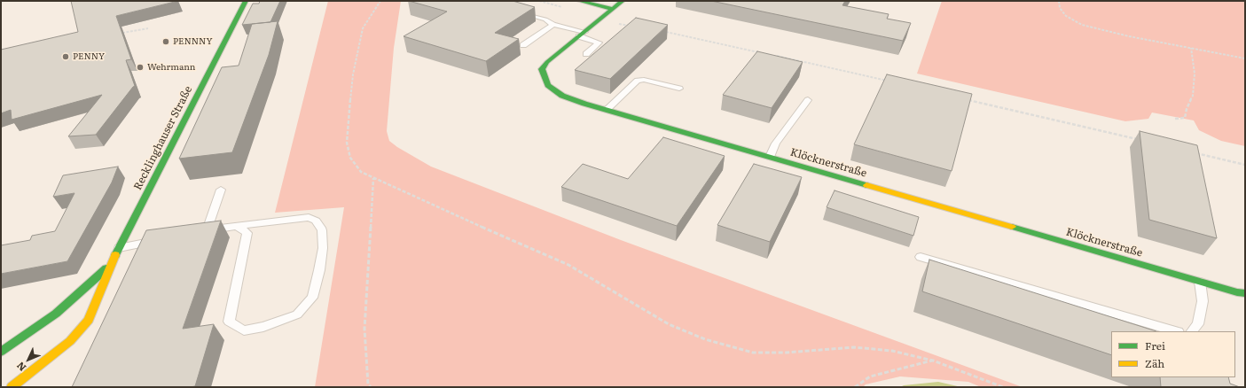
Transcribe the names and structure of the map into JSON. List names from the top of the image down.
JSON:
{
  "streets": {
    "street": ["Recklinghauser Straße", "Klöcknerstraße"]
  },
  "places": ["PENNNY", "PENNY", "Wehrmann"],
  "legend": ["Frei", "Zäh"],
  "north": "bottom left"
}
